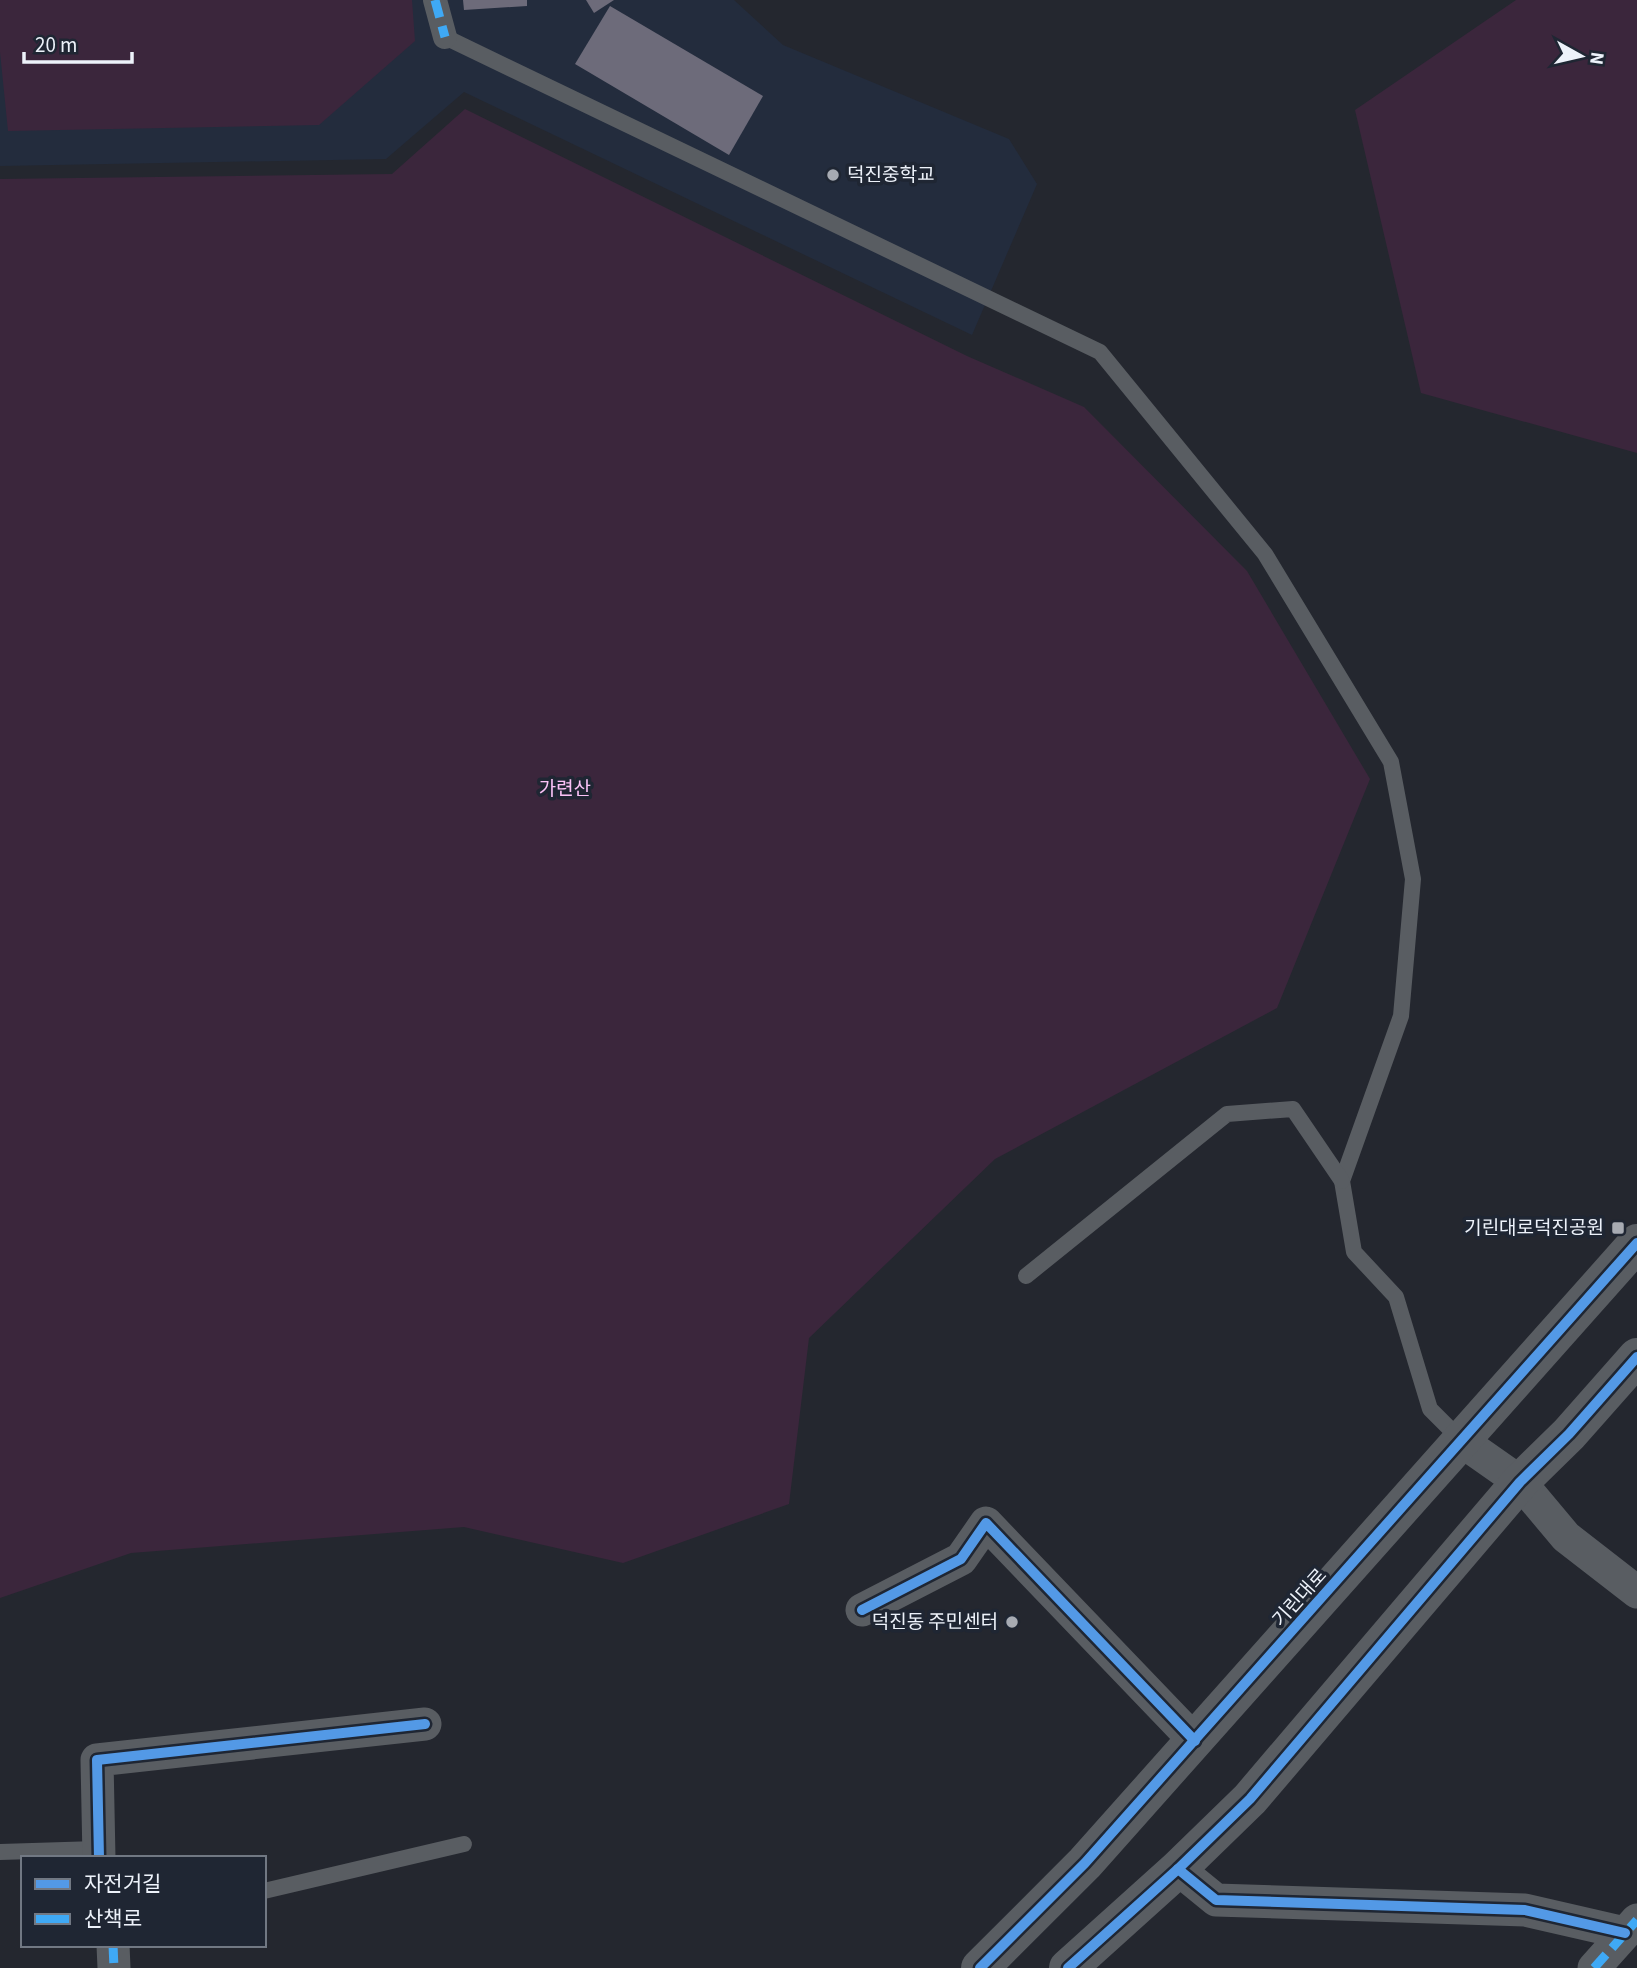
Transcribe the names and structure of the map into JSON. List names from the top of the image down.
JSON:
{
  "streets": {
    "street": ["기린대로"]
  },
  "parks": ["가련산"],
  "places": {
    "other": ["덕진중학교", "덕진동 주민센터"],
    "transit": ["기린대로덕진공원"]
  },
  "legend": ["자전거길", "산책로"],
  "scale_bar": "20 m",
  "north": "right"
}
